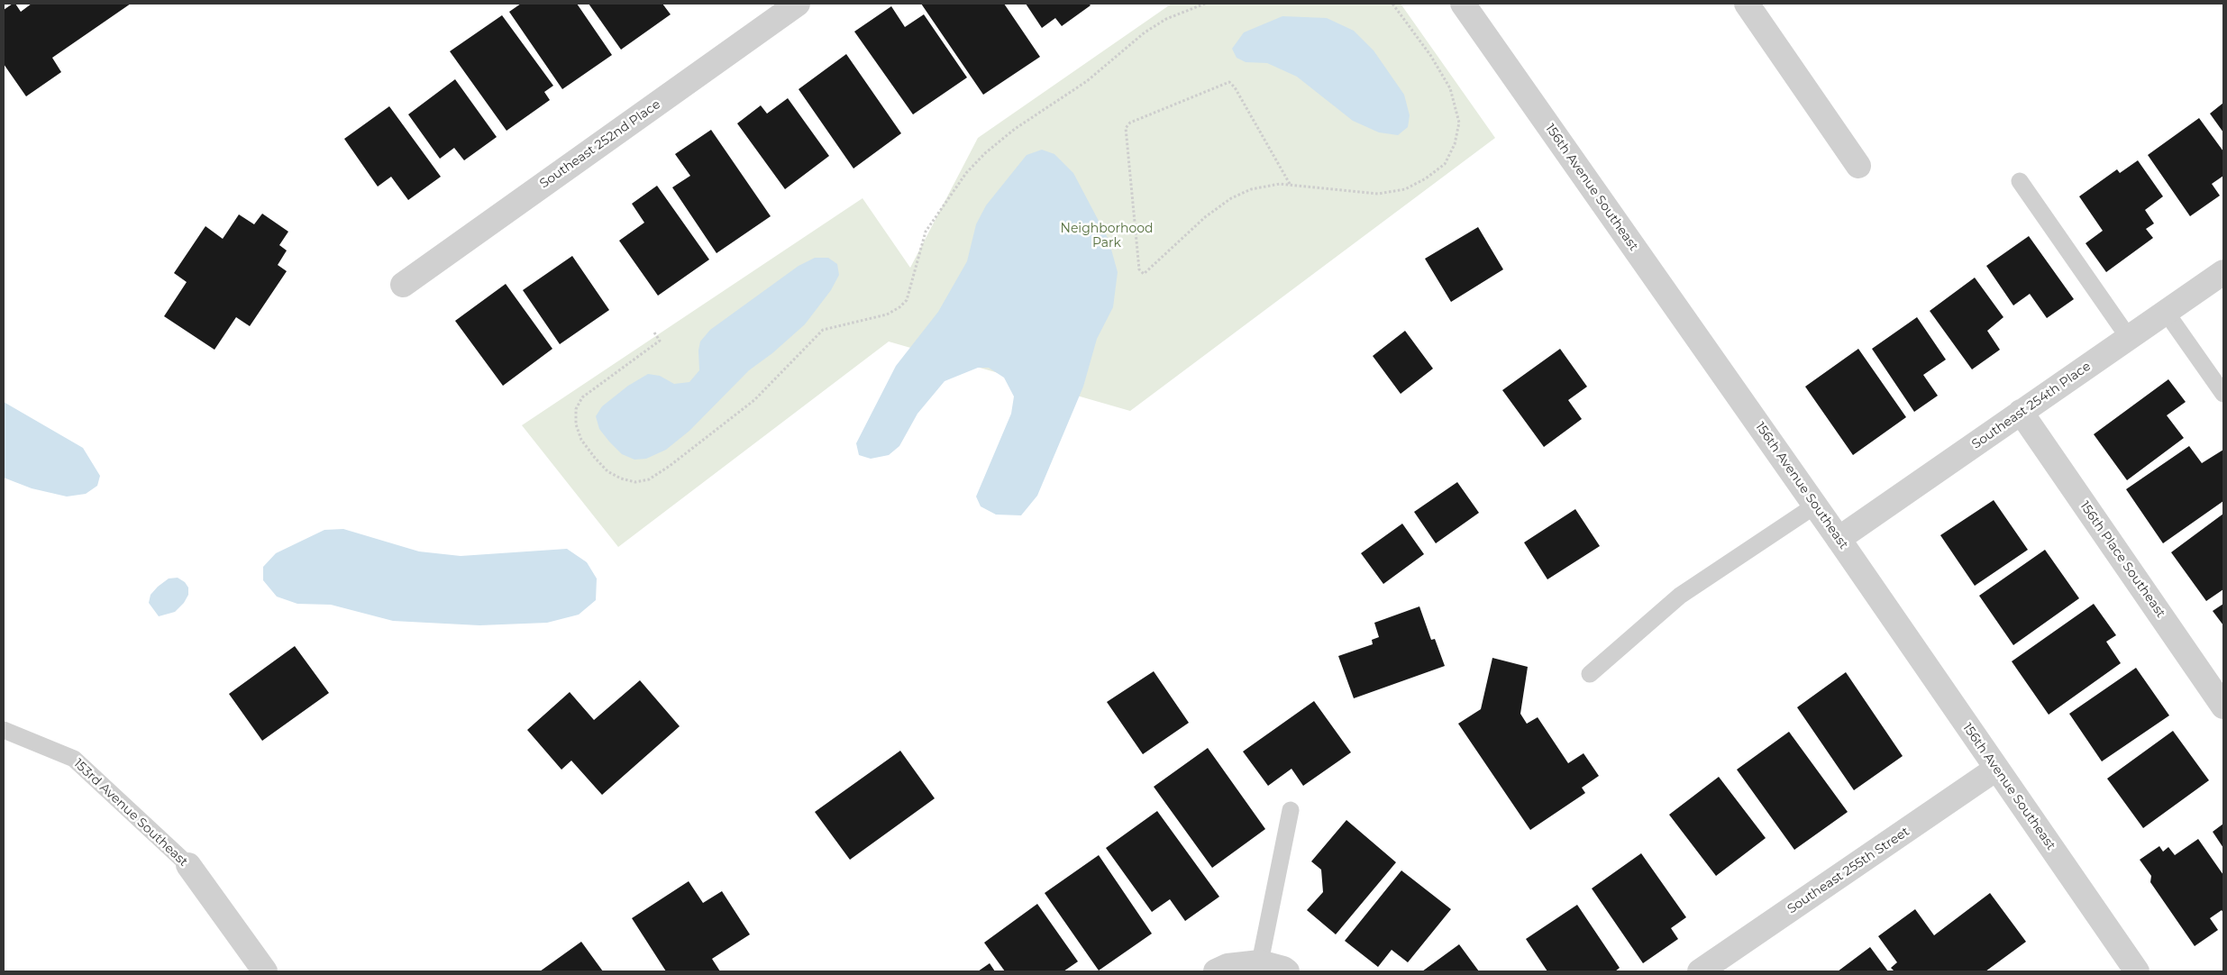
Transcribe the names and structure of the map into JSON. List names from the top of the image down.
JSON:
{
  "streets": {
    "street": [
      "Southeast 252nd Place",
      "156th Avenue Southeast",
      "Southeast 254th Place",
      "156th Place Southeast",
      "153rd Avenue Southeast",
      "Southeast 255th Street"
    ]
  },
  "crossings": [
    ["156th Avenue Southeast", "Southeast 254th Place"],
    ["156th Avenue Southeast", "Southeast 255th Street"],
    ["Southeast 254th Place", "156th Place Southeast"]
  ],
  "parks": ["Neighborhood Park"]
}
